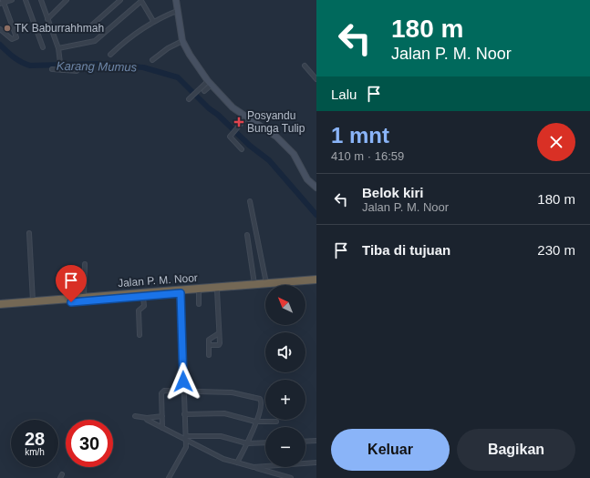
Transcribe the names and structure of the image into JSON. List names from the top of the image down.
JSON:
{
  "streets": {
    "highway": ["Jalan P. M. Noor"]
  },
  "water": ["Karang Mumus"],
  "places": {
    "other": ["TK Baburrahhmah"],
    "health": ["Posyandu Bunga Tulip"]
  },
  "north": "top left",
  "page": {
    "turn": ["180 m", "Jalan P. M. Noor"],
    "then": "Lalu",
    "heading": ["1 mnt", "410 m · 16:59"],
    "list": [
      {
        "name": "Belok kiri",
        "note": "Jalan P. M. Noor",
        "value": "180 m"
      },
      {
        "name": "Tiba di tujuan",
        "value": "230 m"
      }
    ],
    "map_buttons": ["+", "−"],
    "speed": "28 km/h",
    "limit": "30",
    "buttons": ["Keluar", "Bagikan"]
  }
}
